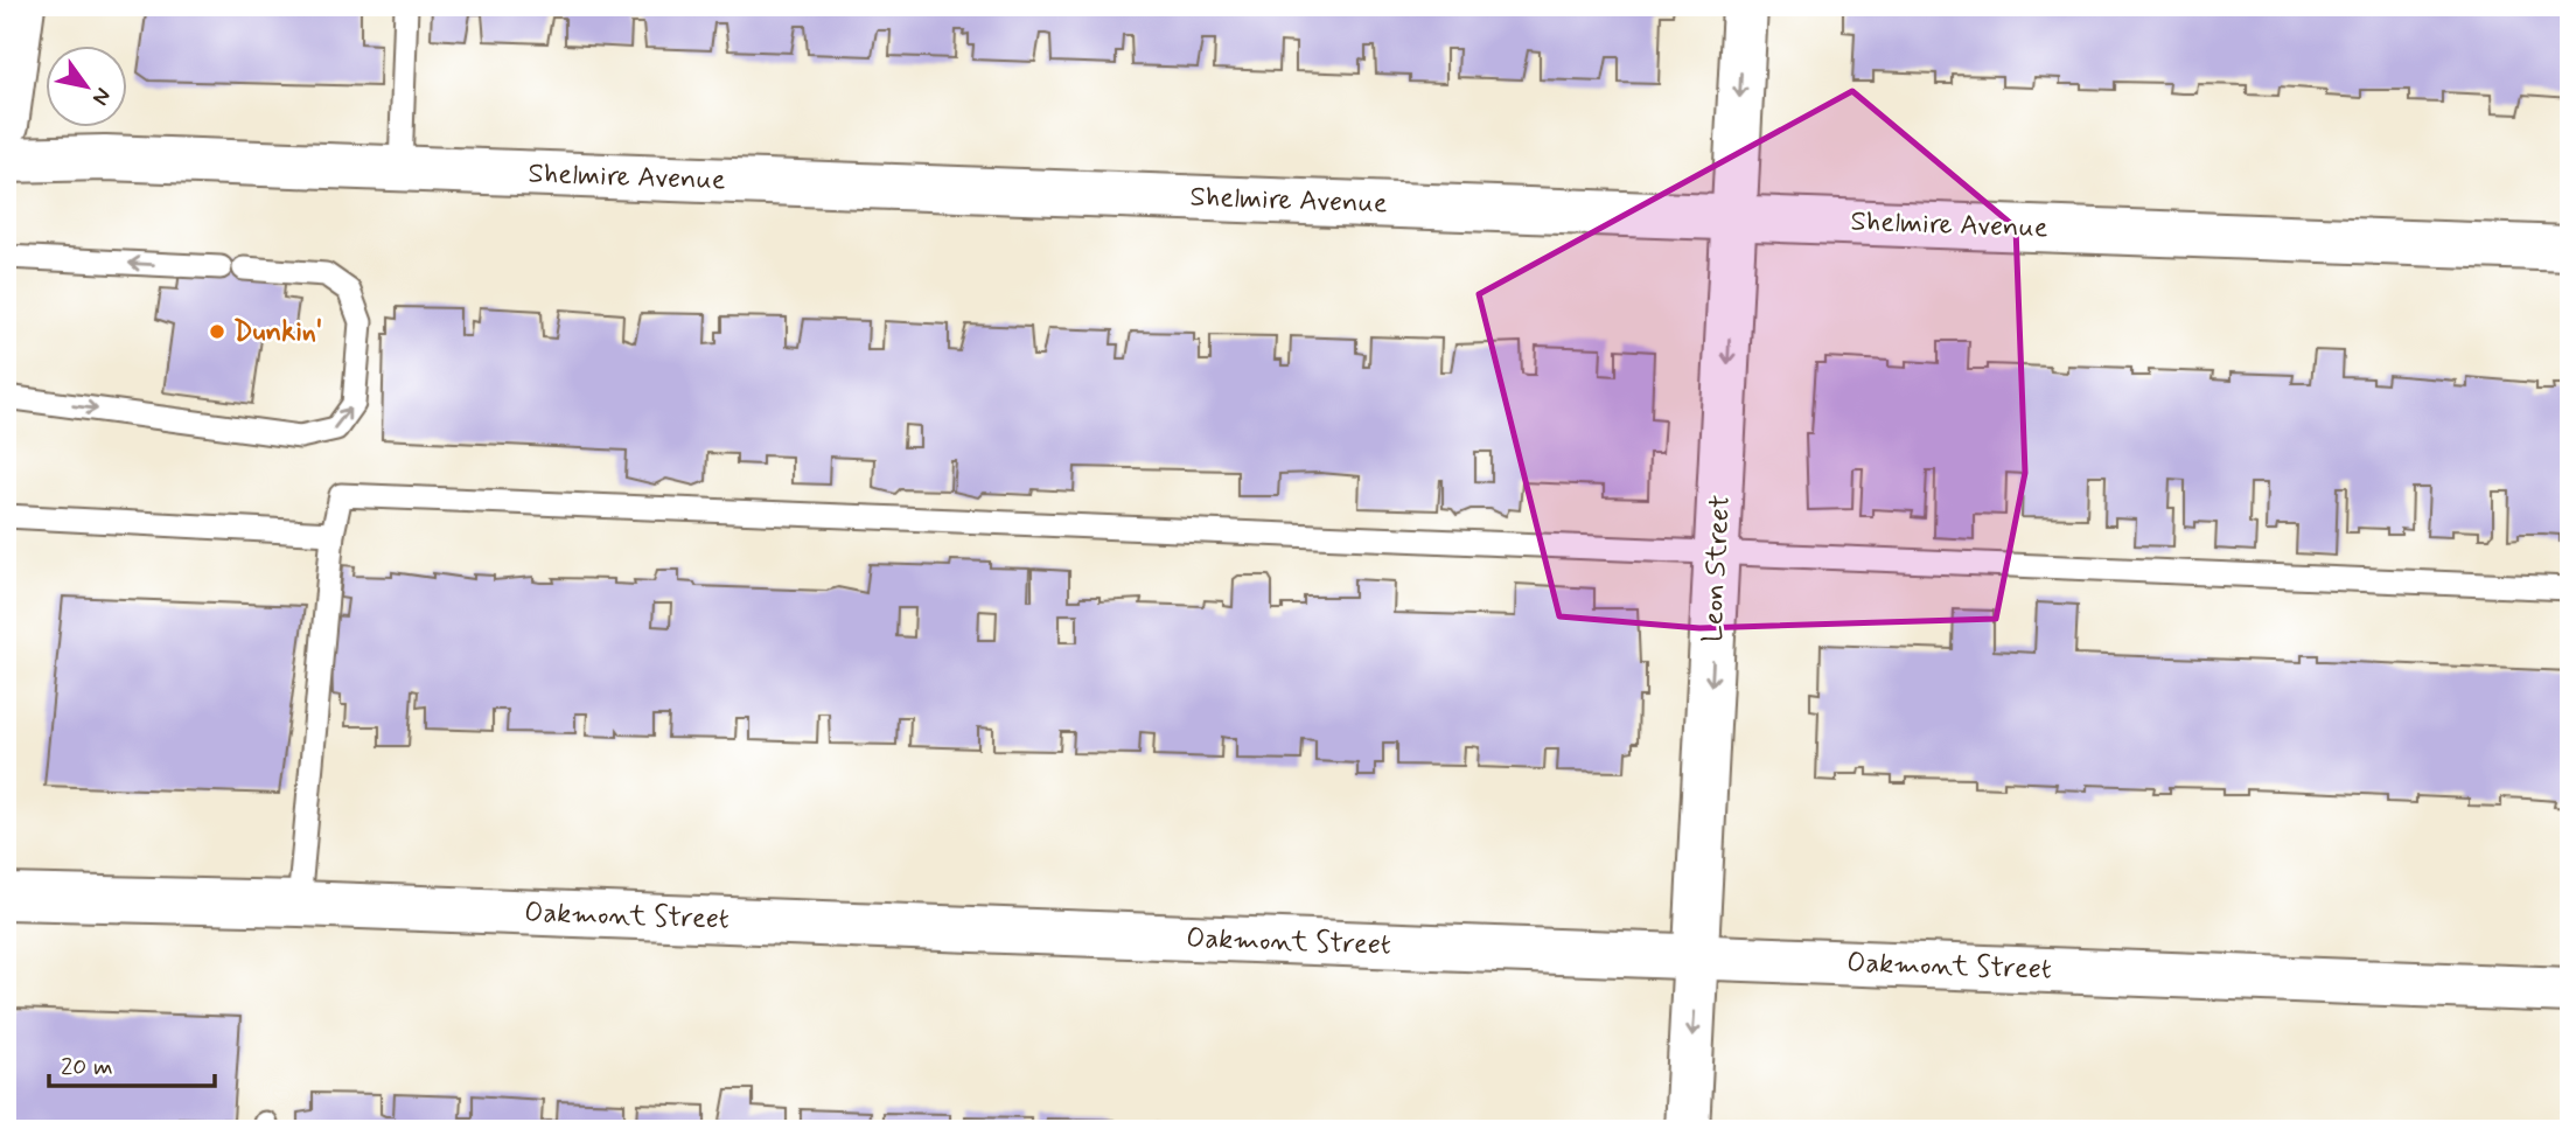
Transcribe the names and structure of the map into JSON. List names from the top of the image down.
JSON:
{
  "streets": {
    "street": ["Shelmire Avenue", "Leon Street", "Oakmont Street"]
  },
  "crossings": [
    ["Shelmire Avenue", "Leon Street"],
    ["Leon Street", "Oakmont Street"]
  ],
  "one_way": ["Leon Street"],
  "places": ["Dunkin'"],
  "scale_bar": "20 m",
  "north": "bottom right"
}
